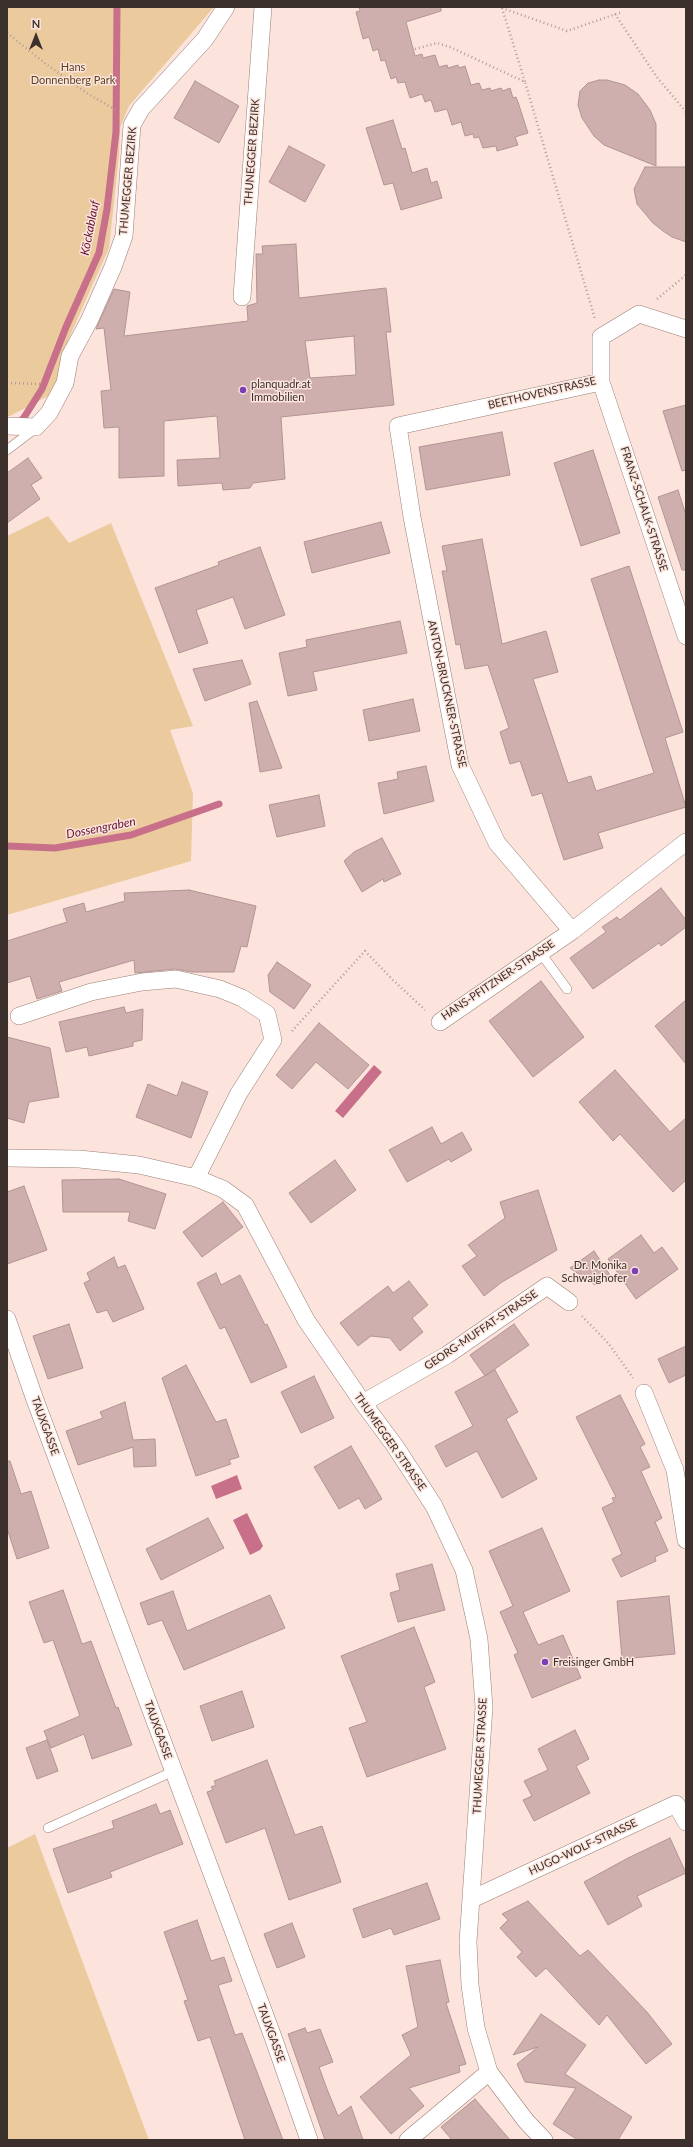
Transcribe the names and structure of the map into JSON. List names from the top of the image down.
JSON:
{
  "streets": {
    "street": [
      "THUNEGGER BEZIRK",
      "THUMEGGER BEZIRK",
      "BEETHOVENSTRASSE",
      "FRANZ-SCHALK-STRASSE",
      "ANTON-BRUCKNER-STRASSE",
      "HANS-PFITZNER-STRASSE",
      "GEORG-MUFFAT-STRASSE",
      "TAUXGASSE",
      "THUMEGGER STRASSE",
      "HUGO-WOLF-STRASSE"
    ]
  },
  "crossings": [
    ["BEETHOVENSTRASSE", "FRANZ-SCHALK-STRASSE"],
    ["BEETHOVENSTRASSE", "ANTON-BRUCKNER-STRASSE"],
    ["ANTON-BRUCKNER-STRASSE", "HANS-PFITZNER-STRASSE"],
    ["GEORG-MUFFAT-STRASSE", "THUMEGGER STRASSE"],
    ["THUMEGGER STRASSE", "HUGO-WOLF-STRASSE"]
  ],
  "water": ["Köckablauf", "Dossengraben"],
  "parks": ["Hans Donnenberg Park"],
  "places": ["planquadr.at Immobilien", "Dr. Monika Schwaighofer", "Freisinger GmbH"],
  "north": "top"
}
